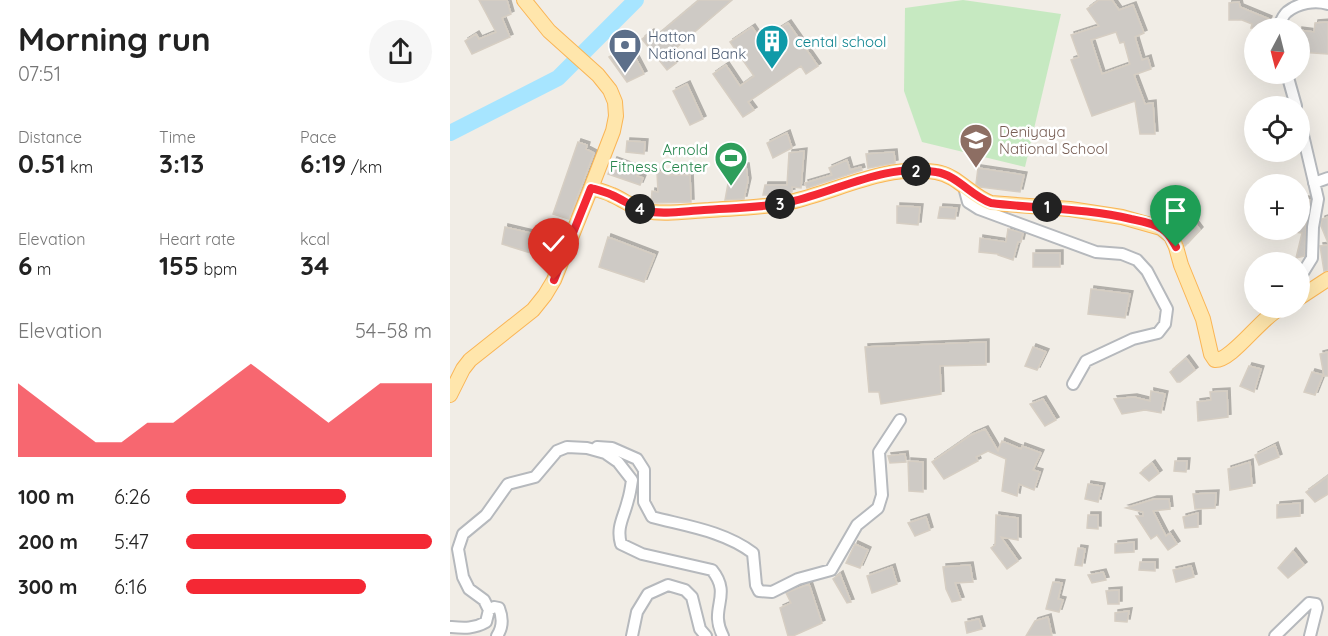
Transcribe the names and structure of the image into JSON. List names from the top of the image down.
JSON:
{
  "places": {
    "building": ["cental school"],
    "bank": ["Hatton National Bank"],
    "school or university": ["Deniyaya National School"],
    "sports": ["Arnold Fitness Center"]
  },
  "north": "bottom",
  "page": {
    "heading": ["Morning run", "07:51"],
    "map_buttons": ["+", "−"],
    "stats": [
      ["Distance", "0.51 km"],
      ["Time", "3:13"],
      ["Pace", "6:19 /km"],
      ["Elevation", "6 m"],
      ["Heart rate", "155 bpm"],
      ["kcal", "34"]
    ],
    "pins": [
      "2",
      "3",
      "1",
      "4"
    ],
    "chart": ["Elevation", "54–58 m"],
    "list": [
      {
        "name": "100 m",
        "note": "6:26"
      },
      {
        "name": "200 m",
        "note": "5:47"
      },
      {
        "name": "300 m",
        "note": "6:16"
      }
    ]
  }
}
